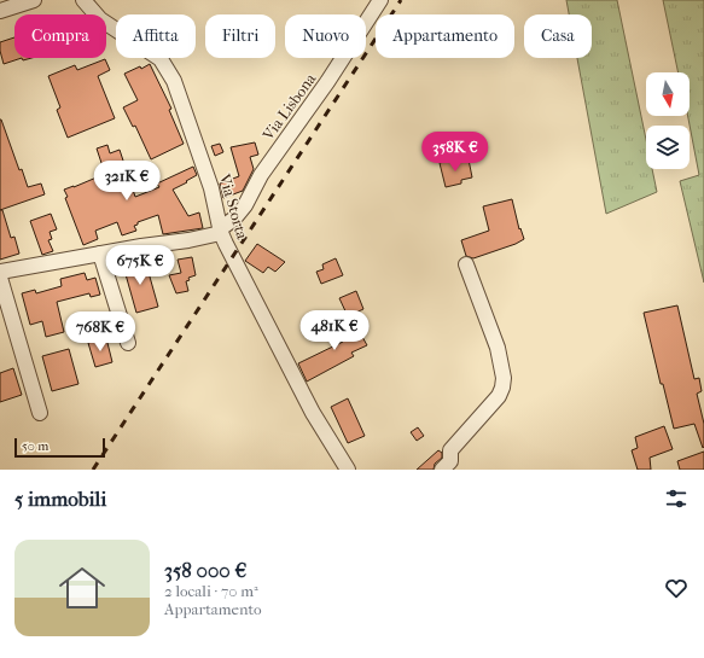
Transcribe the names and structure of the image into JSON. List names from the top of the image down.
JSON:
{
  "streets": {
    "street": ["Via Lisbona", "Via Storta"]
  },
  "crossings": [
    ["Via Lisbona", "Via Storta"]
  ],
  "scale_bar": "50 m",
  "north": "bottom",
  "page": {
    "chip": [
      "Compra",
      "Affitta",
      "Filtri",
      "Nuovo",
      "Appartamento",
      "Casa"
    ],
    "price": [
      "358K €",
      "321K €",
      "675K €",
      "481K €",
      "768K €"
    ],
    "scale": "50 m",
    "heading": "5 immobili",
    "list": [
      {
        "name": "358 000 €",
        "note": "2 locali · 70 m² · Appartamento"
      }
    ]
  }
}
